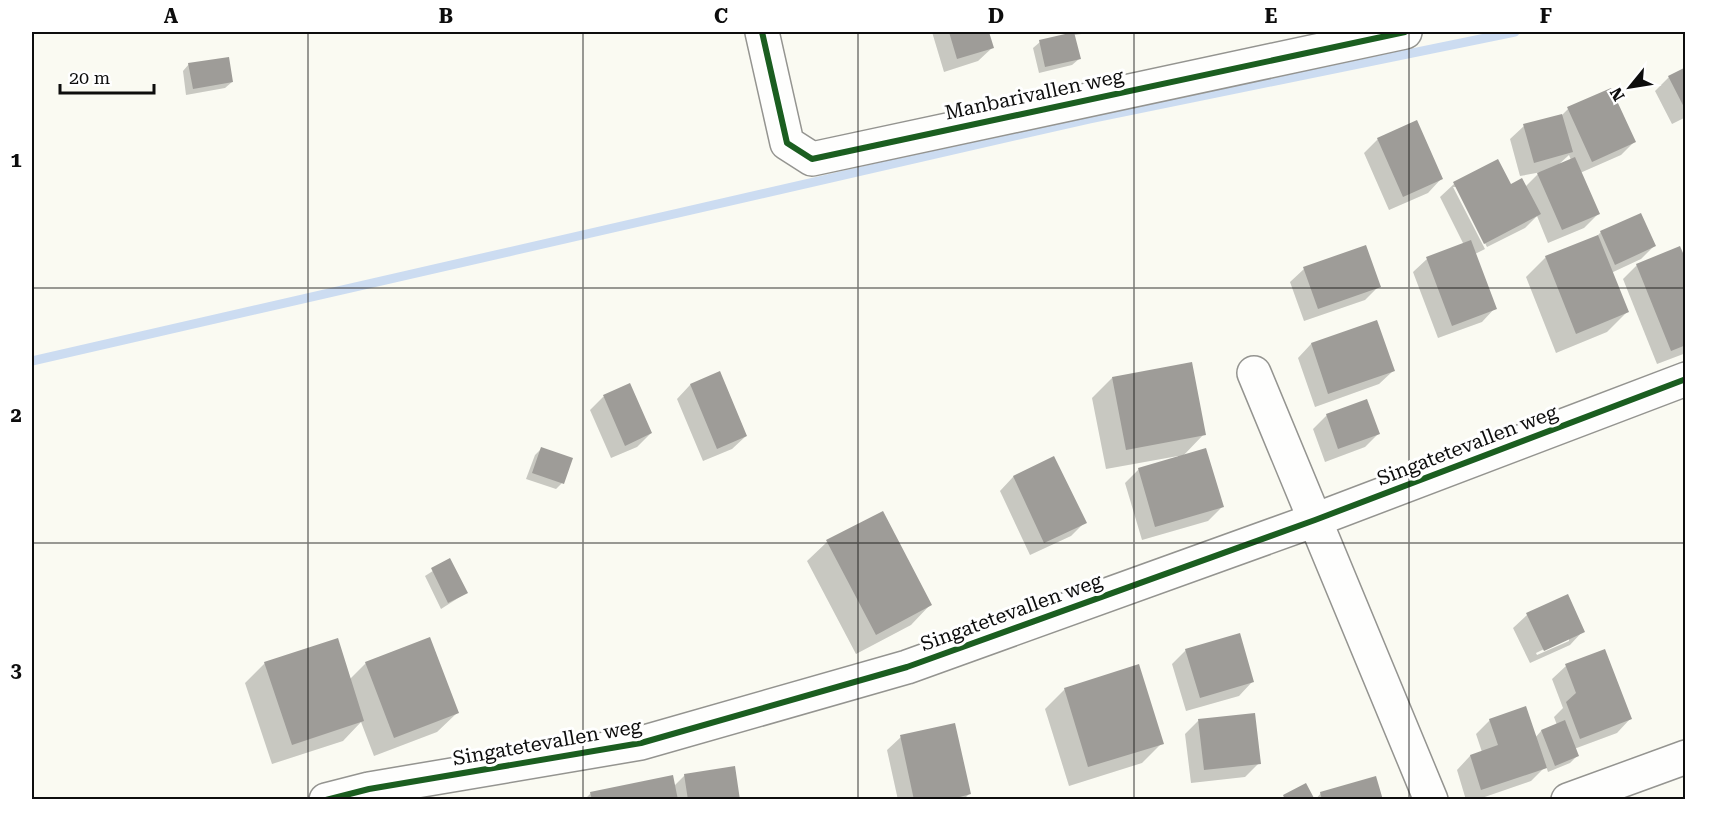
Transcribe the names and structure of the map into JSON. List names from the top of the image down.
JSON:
{
  "streets": {
    "street": ["Manbarivallen weg", "Singatetevallen weg"]
  },
  "scale_bar": "20 m",
  "north": "bottom left",
  "grid": {
    "columns": [
      "A",
      "B",
      "C",
      "D",
      "E",
      "F"
    ],
    "rows": ["1", "2", "3"]
  }
}
